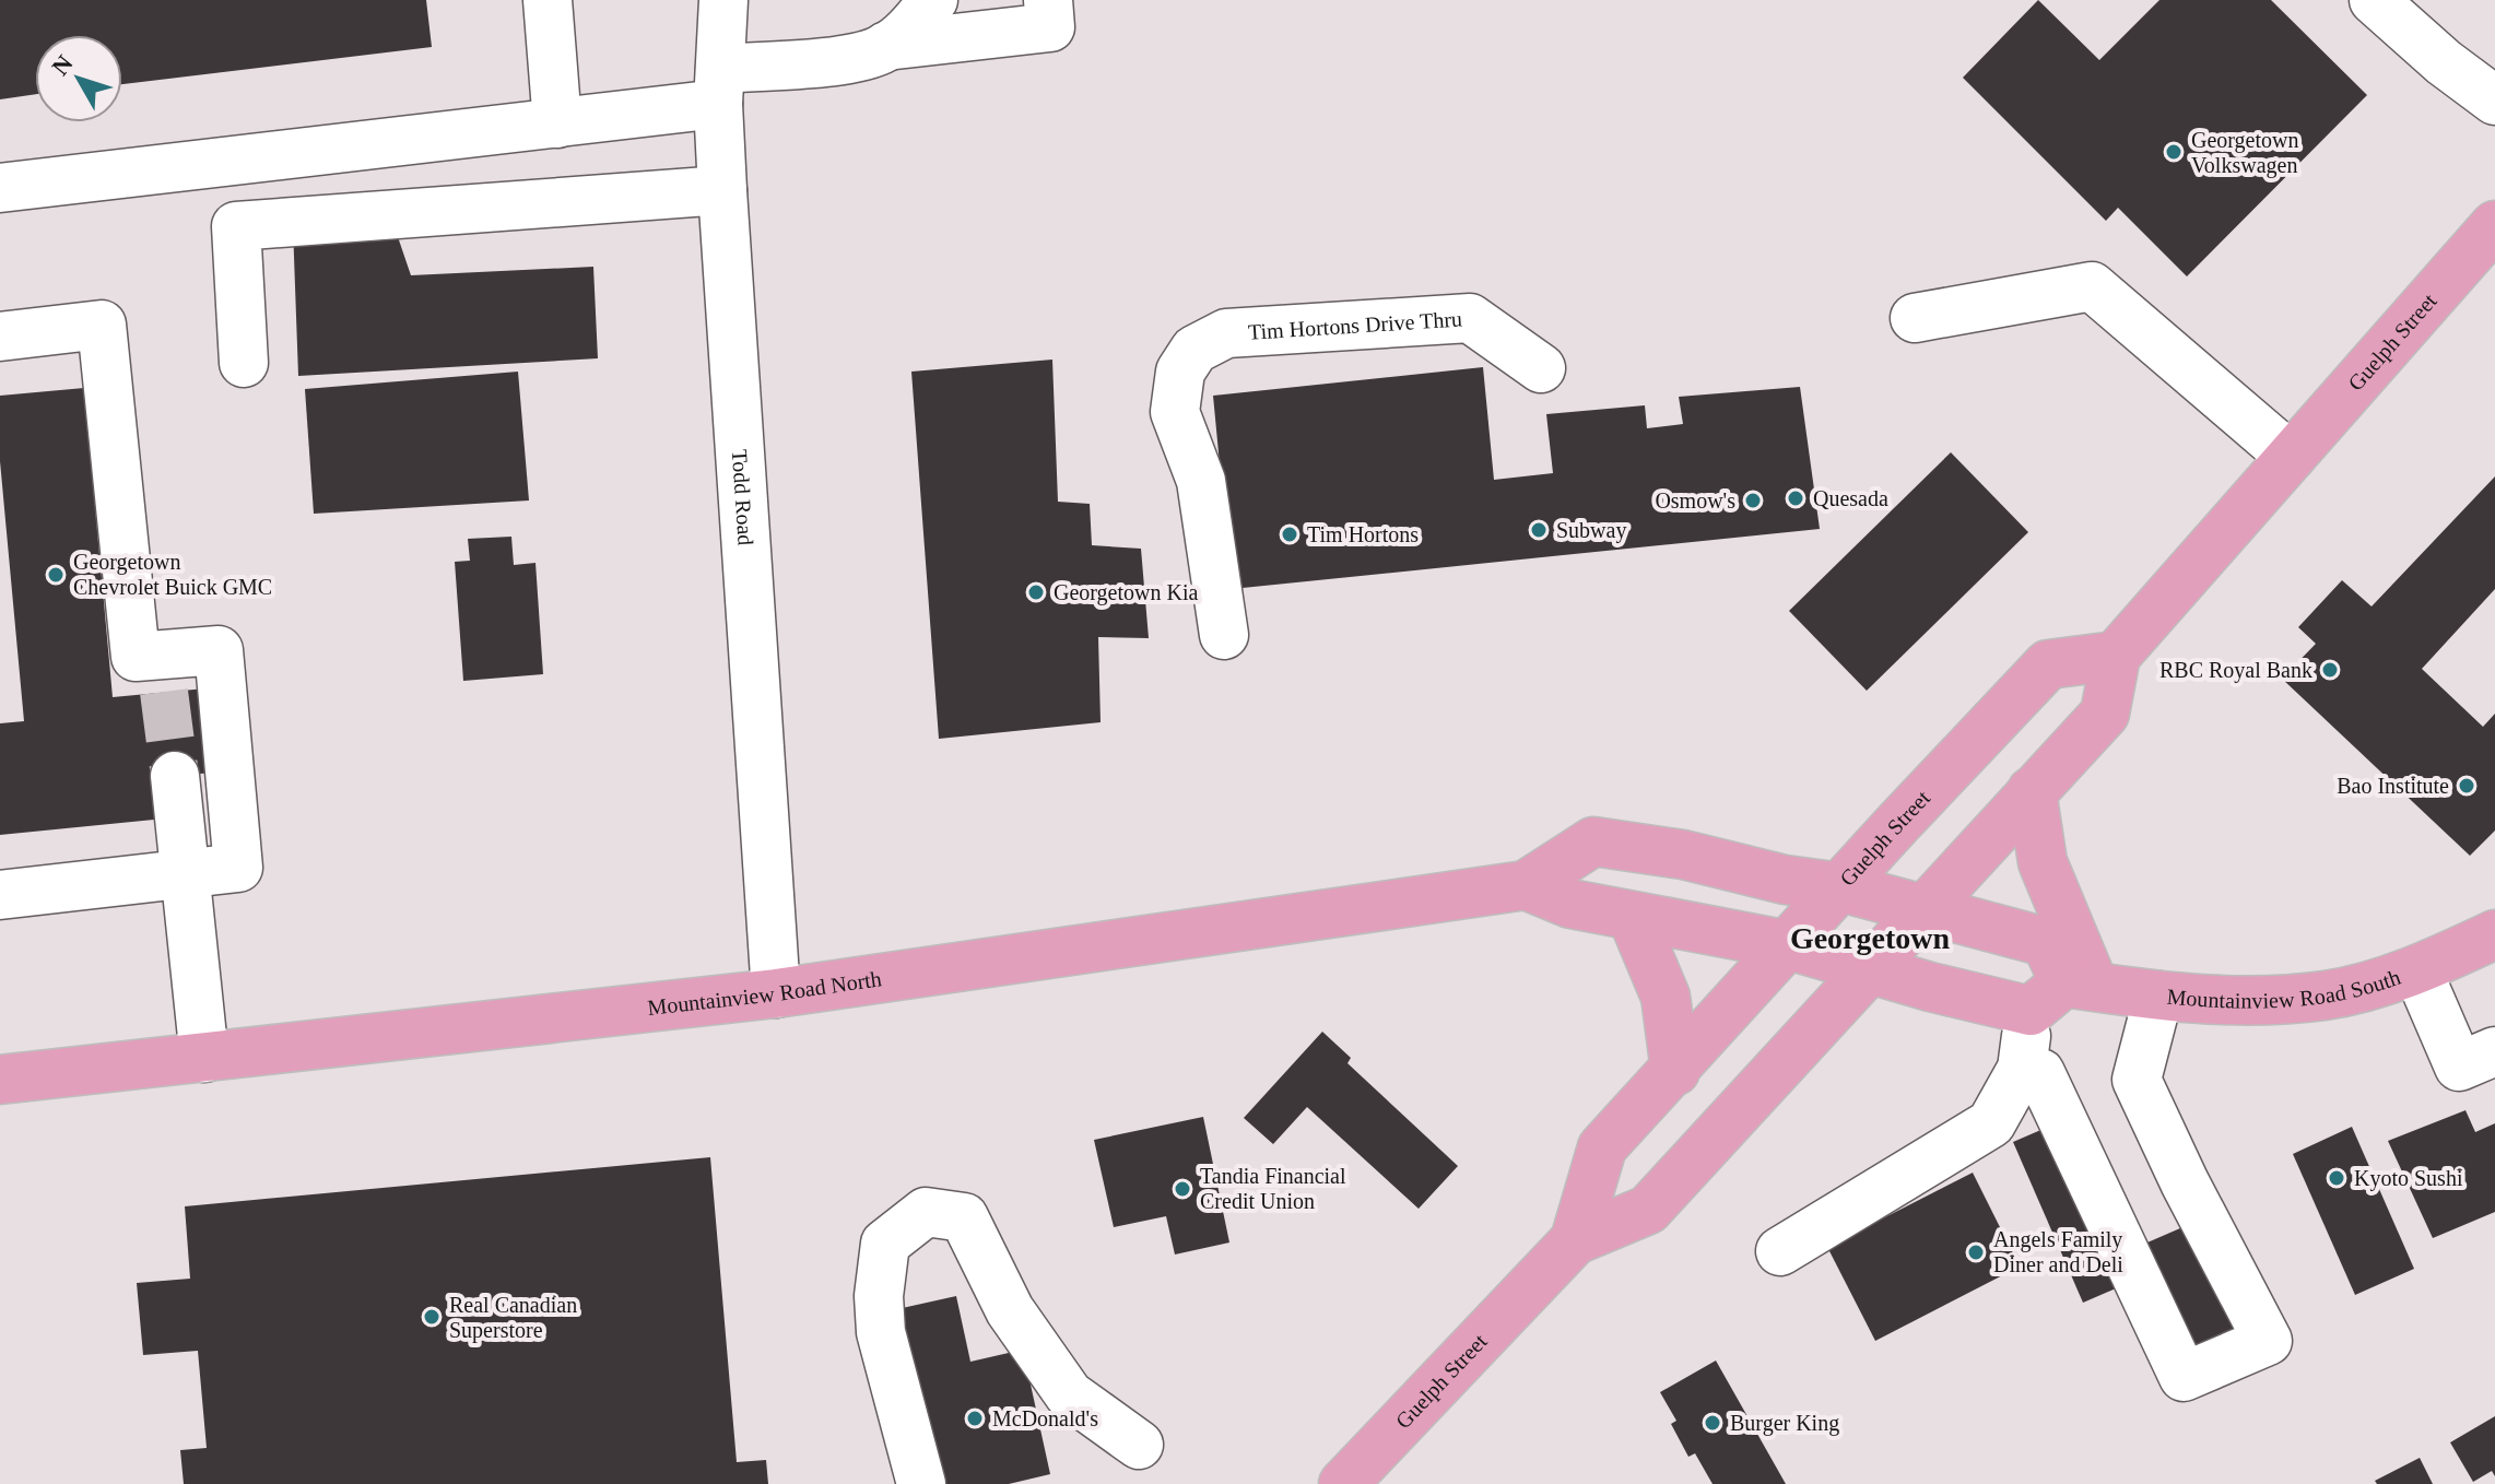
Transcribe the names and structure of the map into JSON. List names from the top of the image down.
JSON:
{
  "streets": {
    "main road": ["Guelph Street", "Mountainview Road South", "Mountainview Road North"],
    "street": ["Tim Hortons Drive Thru", "Todd Road"]
  },
  "crossings": [
    ["Guelph Street", "Mountainview Road South"],
    ["Guelph Street", "Mountainview Road North"],
    ["Todd Road", "Mountainview Road North"]
  ],
  "districts": ["Georgetown"],
  "places": [
    "Georgetown Volkswagen",
    "Quesada",
    "Osmow's",
    "Subway",
    "Tim Hortons",
    "Georgetown Chevrolet Buick GMC",
    "Georgetown Kia",
    "RBC Royal Bank",
    "Bao Institute",
    "Kyoto Sushi",
    "Tandia Financial Credit Union",
    "Angels Family Diner and Deli",
    "Real Canadian Superstore",
    "McDonald's",
    "Burger King"
  ],
  "north": "top left"
}
